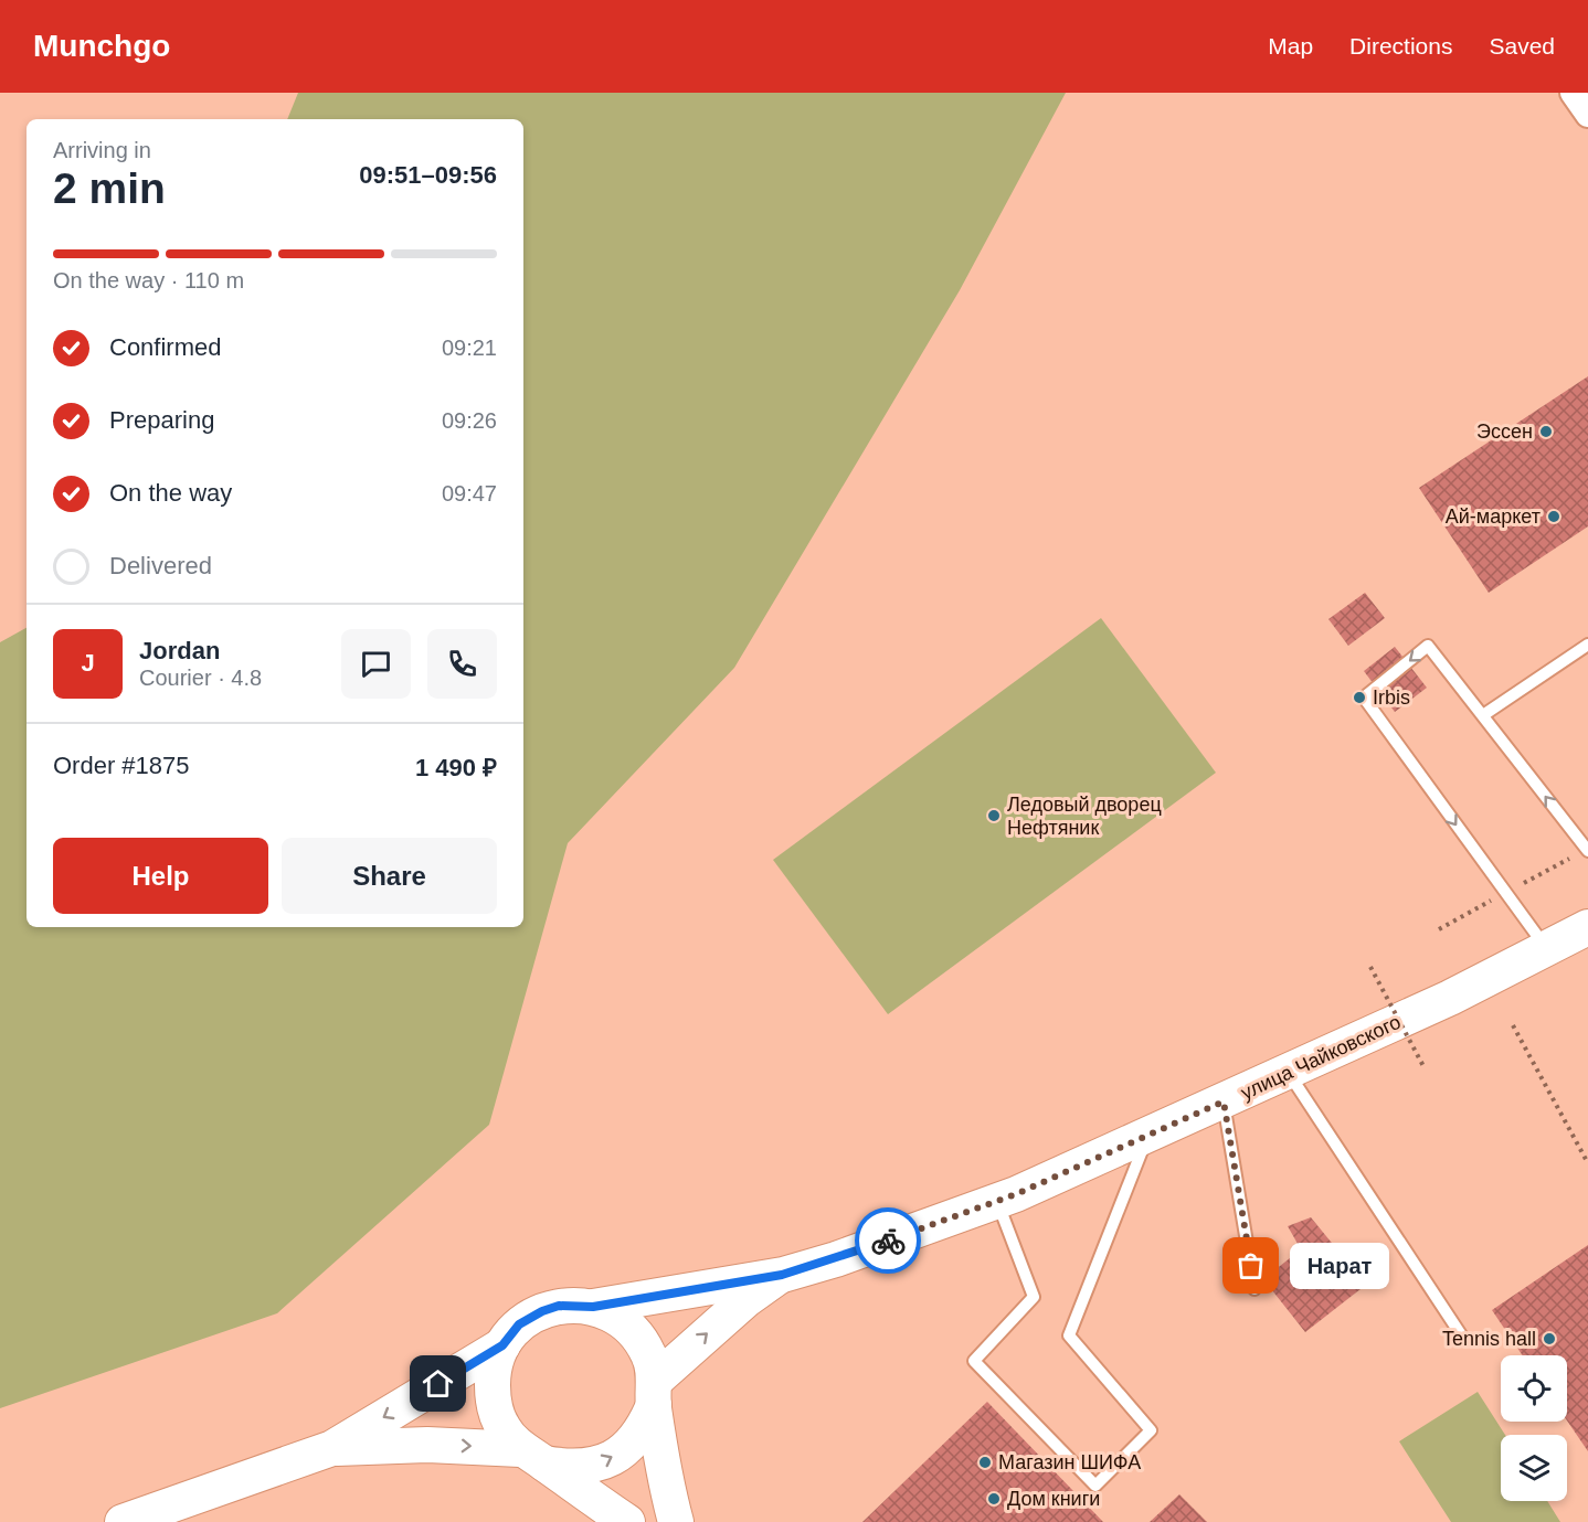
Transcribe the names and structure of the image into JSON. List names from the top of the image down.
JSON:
{
  "streets": {
    "main road": ["улица Чайковского"]
  },
  "places": [
    "Эссен",
    "Ай-маркет",
    "Irbis",
    "Ледовый дворец Нефтяник",
    "Нарат",
    "Tennis hall",
    "Магазин ШИФА",
    "Дом книги"
  ],
  "page": {
    "header": "Munchgo",
    "nav": ["Map", "Directions", "Saved"],
    "heading": ["2 min", "Arriving in", "09:51–09:56"],
    "panel": [
      "Jordan",
      "Courier · 4.8",
      "Order #1875",
      "1 490 ₽"
    ],
    "bar": "On the way · 110 m",
    "list": [
      ["Confirmed", "09:21"],
      ["Preparing", "09:26"],
      ["On the way", "09:47"],
      "Delivered"
    ],
    "round": "J",
    "buttons": ["Help", "Share"],
    "bubble": "Нарат"
  }
}
